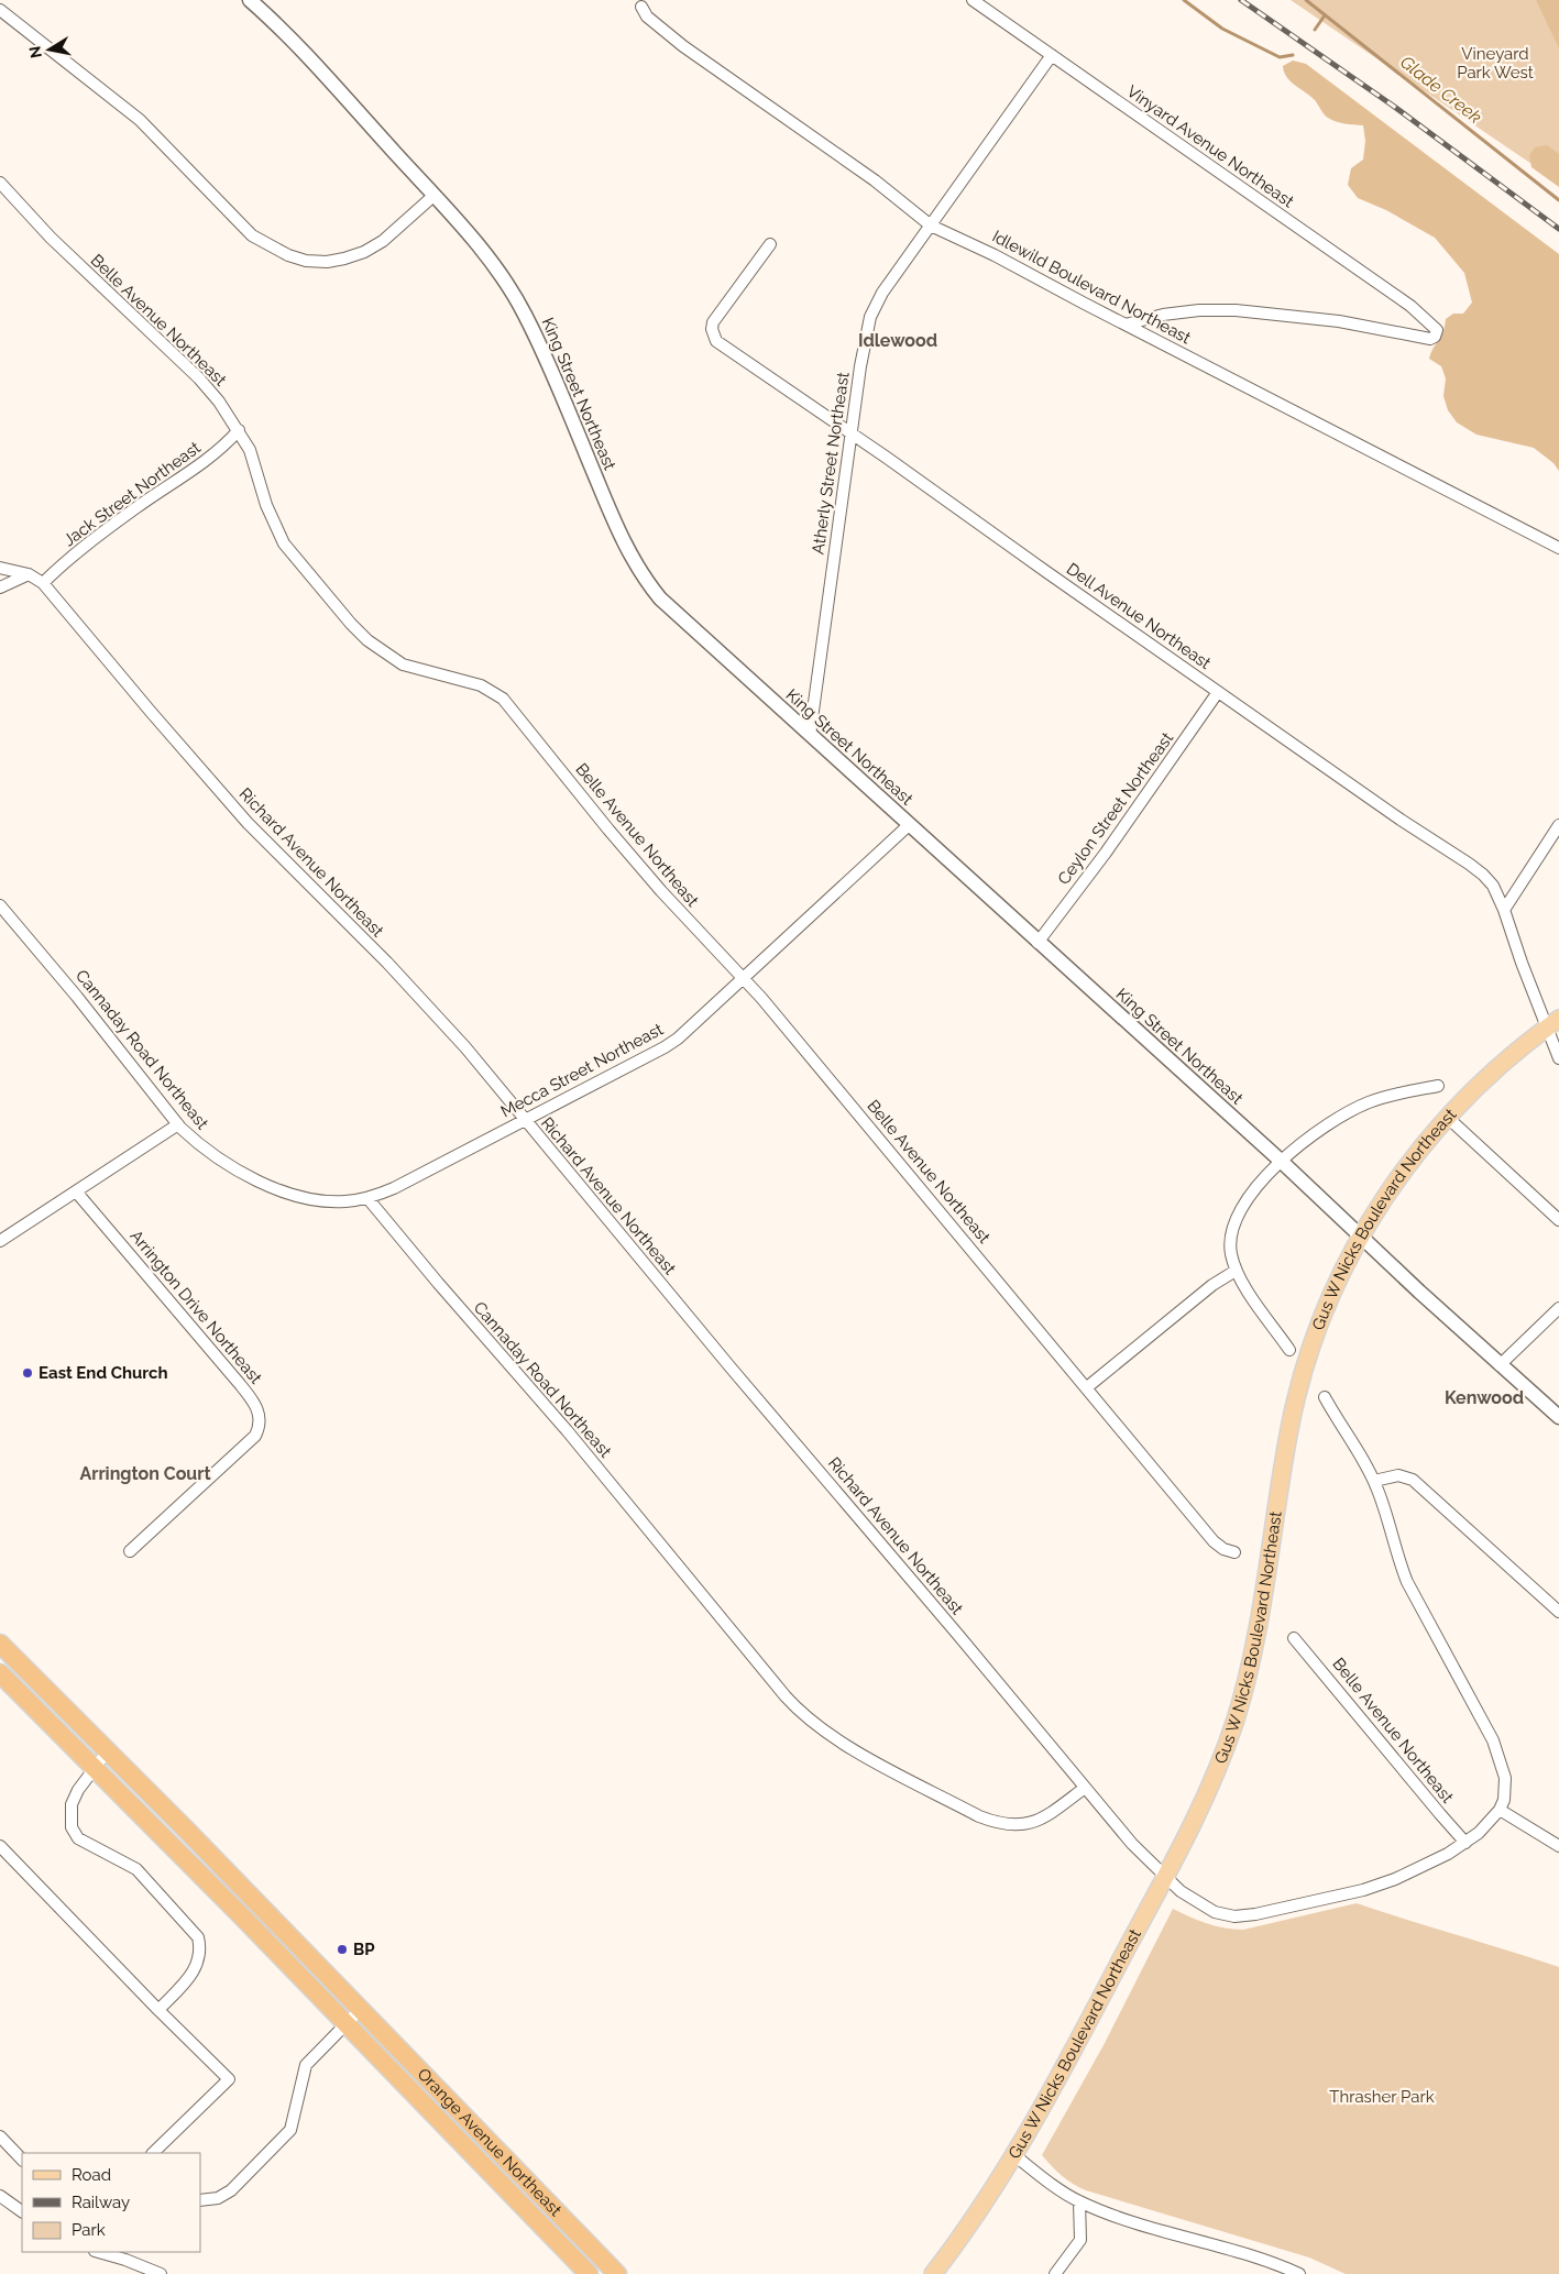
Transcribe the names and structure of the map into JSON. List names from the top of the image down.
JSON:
{
  "streets": {
    "highway": ["Orange Avenue Northeast"],
    "main road": ["Gus W Nicks Boulevard Northeast"],
    "street": [
      "Vinyard Avenue Northeast",
      "Idlewild Boulevard Northeast",
      "Belle Avenue Northeast",
      "King Street Northeast",
      "Atherly Street Northeast",
      "Jack Street Northeast",
      "Dell Avenue Northeast",
      "Ceylon Street Northeast",
      "Richard Avenue Northeast",
      "Cannaday Road Northeast",
      "Mecca Street Northeast",
      "Arrington Drive Northeast"
    ]
  },
  "crossings": [
    ["Vinyard Avenue Northeast", "Idlewild Boulevard Northeast"],
    ["Vinyard Avenue Northeast", "Atherly Street Northeast"],
    ["Idlewild Boulevard Northeast", "Atherly Street Northeast"],
    ["Belle Avenue Northeast", "Jack Street Northeast"],
    ["Belle Avenue Northeast", "Richard Avenue Northeast"],
    ["Belle Avenue Northeast", "Mecca Street Northeast"],
    ["King Street Northeast", "Atherly Street Northeast"],
    ["King Street Northeast", "Ceylon Street Northeast"],
    ["King Street Northeast", "Mecca Street Northeast"],
    ["King Street Northeast", "Gus W Nicks Boulevard Northeast"],
    ["Atherly Street Northeast", "Dell Avenue Northeast"],
    ["Jack Street Northeast", "Richard Avenue Northeast"],
    ["Dell Avenue Northeast", "Ceylon Street Northeast"],
    ["Richard Avenue Northeast", "Cannaday Road Northeast"],
    ["Richard Avenue Northeast", "Mecca Street Northeast"],
    ["Richard Avenue Northeast", "Gus W Nicks Boulevard Northeast"],
    ["Cannaday Road Northeast", "Mecca Street Northeast"]
  ],
  "districts": ["Idlewood", "Kenwood", "Arrington Court"],
  "water": ["Glade Creek"],
  "parks": ["Vineyard Park West", "Thrasher Park"],
  "places": ["East End Church", "BP"],
  "legend": ["Road", "Railway", "Park"],
  "north": "left"
}
